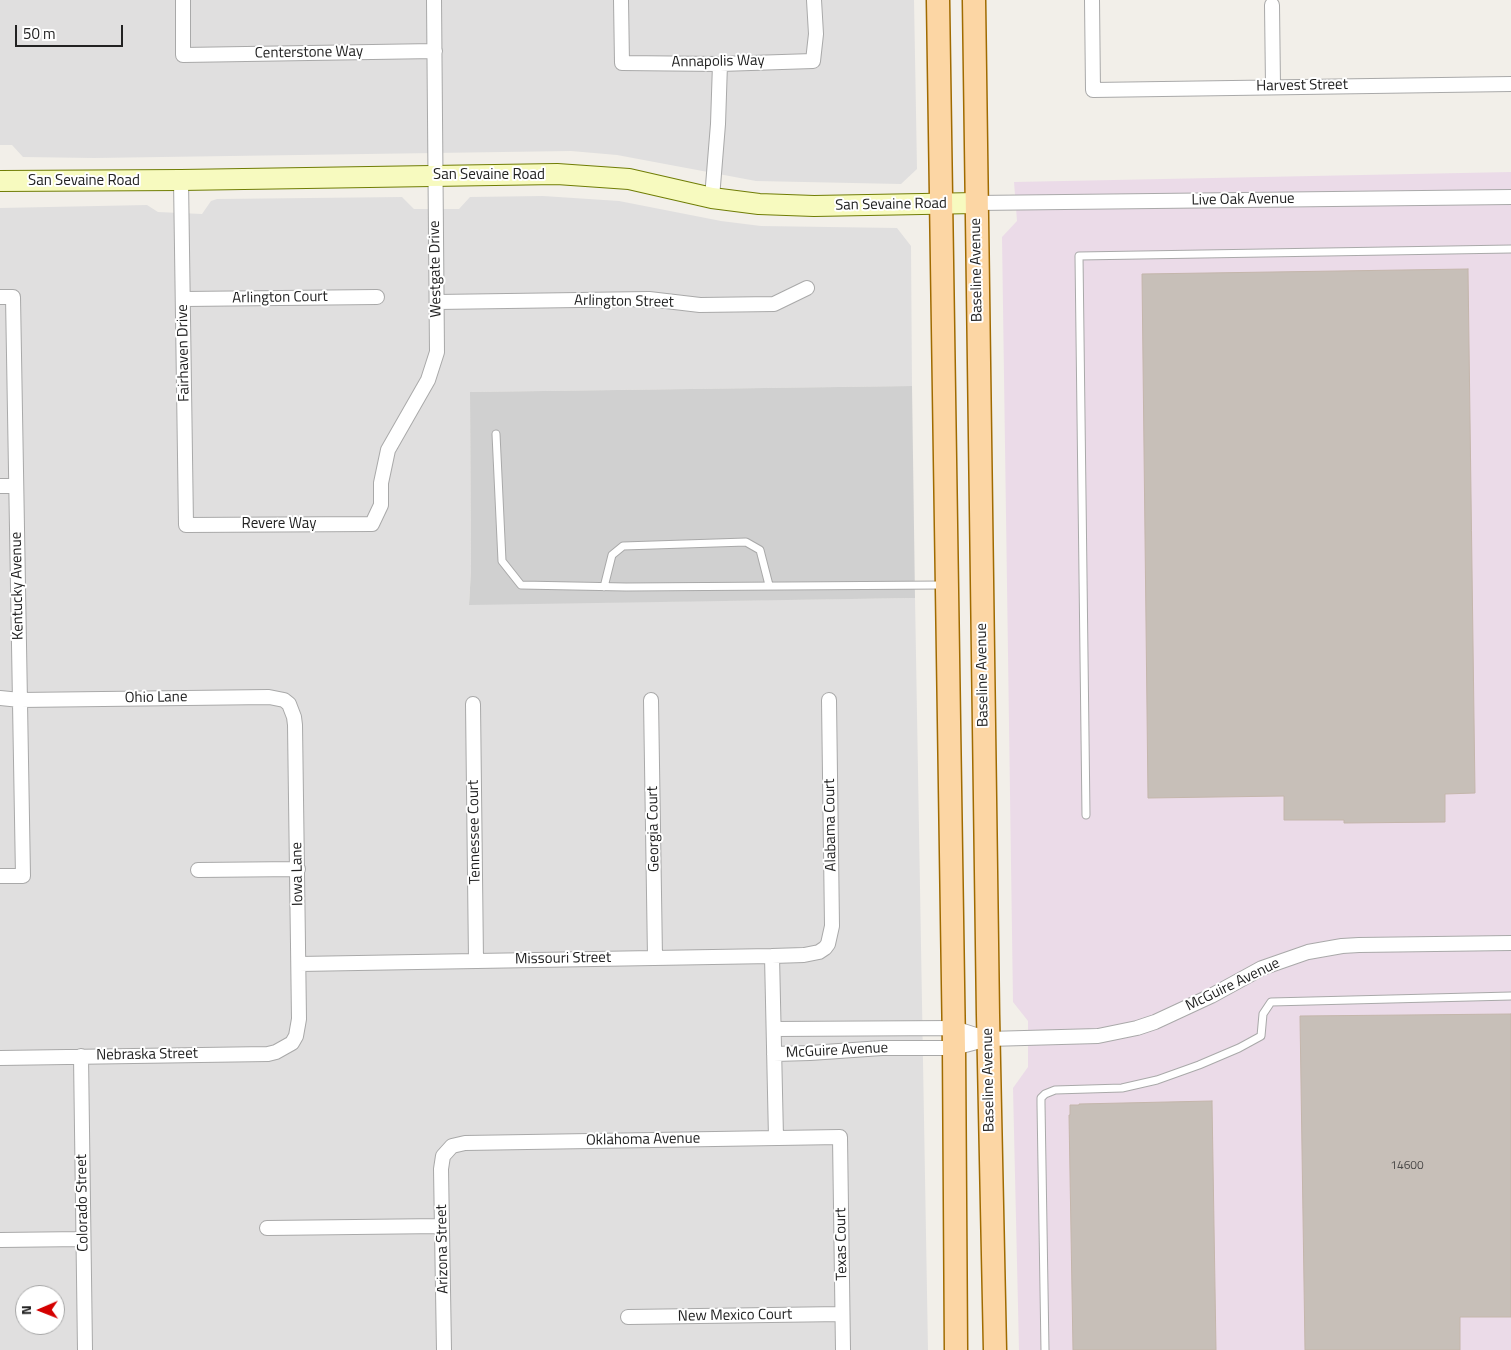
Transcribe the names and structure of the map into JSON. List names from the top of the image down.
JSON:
{
  "streets": {
    "main road": ["Baseline Avenue"],
    "street": [
      "Centerstone Way",
      "Annapolis Way",
      "Harvest Street",
      "San Sevaine Road",
      "Live Oak Avenue",
      "Westgate Drive",
      "Arlington Court",
      "Arlington Street",
      "Fairhaven Drive",
      "Revere Way",
      "Kentucky Avenue",
      "Ohio Lane",
      "Alabama Court",
      "Georgia Court",
      "Tennessee Court",
      "Iowa Lane",
      "Missouri Street",
      "McGuire Avenue",
      "Nebraska Street",
      "Oklahoma Avenue",
      "Colorado Street",
      "Texas Court",
      "Arizona Street",
      "New Mexico Court"
    ]
  },
  "crossings": [
    ["Centerstone Way", "Westgate Drive"],
    ["San Sevaine Road", "Live Oak Avenue"],
    ["San Sevaine Road", "Westgate Drive"],
    ["San Sevaine Road", "Baseline Avenue"],
    ["San Sevaine Road", "Fairhaven Drive"],
    ["Live Oak Avenue", "Baseline Avenue"],
    ["Westgate Drive", "Arlington Street"],
    ["Westgate Drive", "Revere Way"],
    ["Baseline Avenue", "McGuire Avenue"],
    ["Arlington Court", "Fairhaven Drive"],
    ["Fairhaven Drive", "Revere Way"],
    ["Kentucky Avenue", "Ohio Lane"],
    ["Ohio Lane", "Iowa Lane"],
    ["Alabama Court", "Missouri Street"],
    ["Georgia Court", "Missouri Street"],
    ["Tennessee Court", "Missouri Street"],
    ["Iowa Lane", "Missouri Street"],
    ["Iowa Lane", "Nebraska Street"],
    ["Nebraska Street", "Colorado Street"],
    ["Oklahoma Avenue", "Texas Court"],
    ["Oklahoma Avenue", "Arizona Street"],
    ["Texas Court", "New Mexico Court"]
  ],
  "house_numbers": ["14600"],
  "scale_bar": "50 m",
  "north": "left"
}
